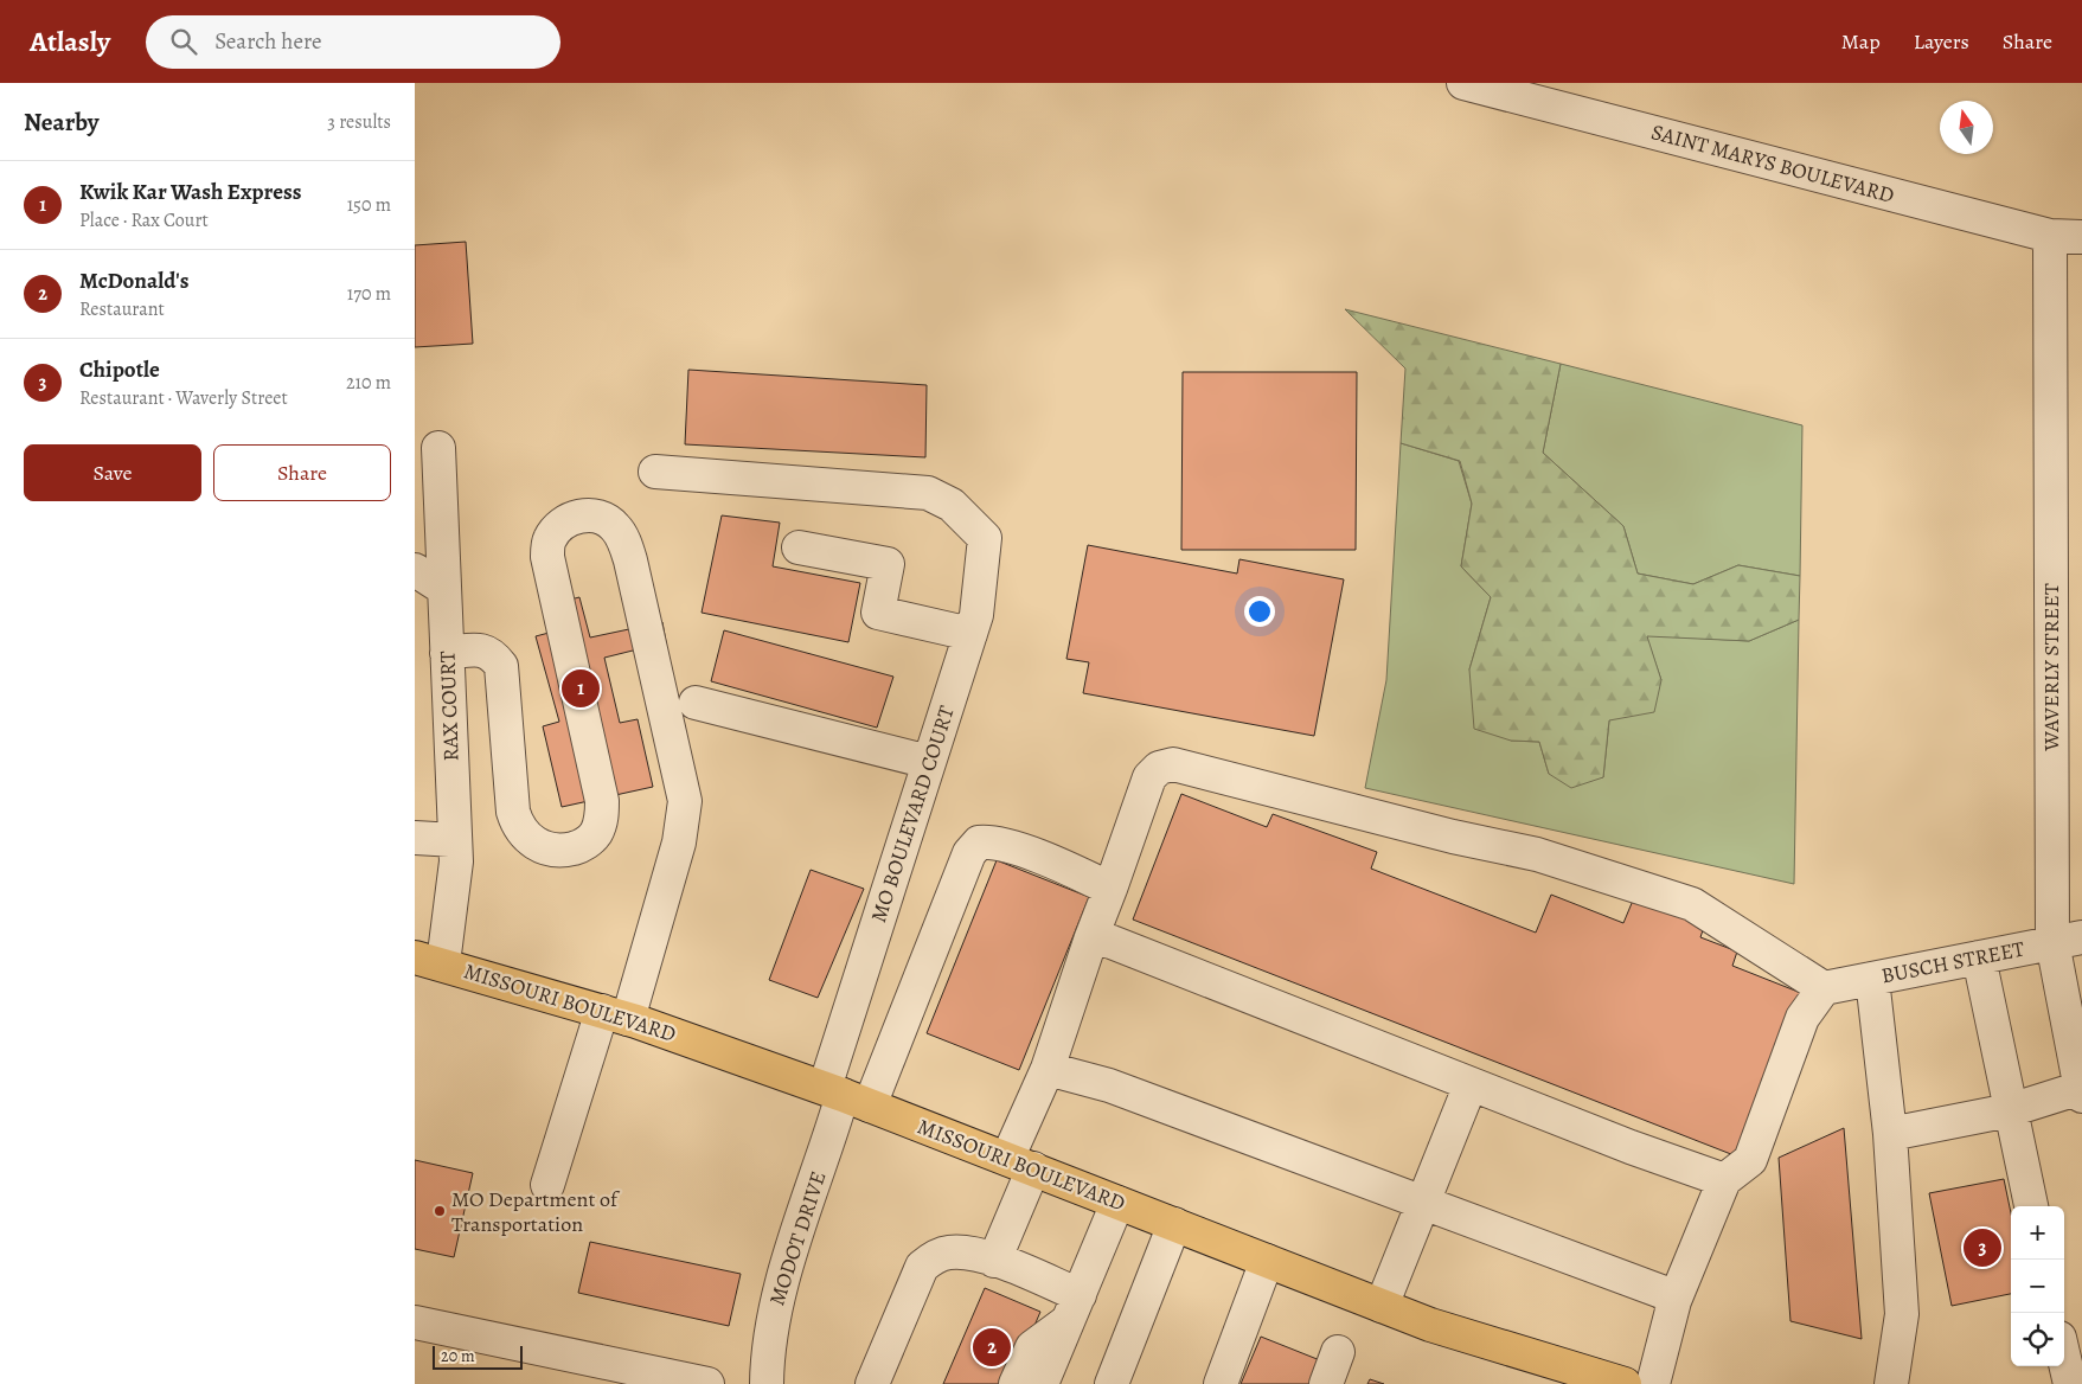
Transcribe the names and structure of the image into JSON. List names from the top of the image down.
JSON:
{
  "streets": {
    "main road": ["MISSOURI BOULEVARD"],
    "street": [
      "SAINT MARYS BOULEVARD",
      "WAVERLY STREET",
      "RAX COURT",
      "MO BOULEVARD COURT",
      "BUSCH STREET",
      "MODOT DRIVE"
    ]
  },
  "crossings": [
    ["SAINT MARYS BOULEVARD", "WAVERLY STREET"],
    ["WAVERLY STREET", "BUSCH STREET"],
    ["RAX COURT", "MISSOURI BOULEVARD"],
    ["MO BOULEVARD COURT", "MISSOURI BOULEVARD"],
    ["MO BOULEVARD COURT", "MODOT DRIVE"],
    ["MISSOURI BOULEVARD", "MODOT DRIVE"]
  ],
  "places": ["MO Department of Transportation"],
  "scale_bar": "20 m",
  "north": "top",
  "page": {
    "header": "Atlasly",
    "search": "Search here",
    "nav": ["Map", "Layers", "Share"],
    "heading": ["Nearby", "3 results"],
    "list": [
      {
        "mark": "1",
        "name": "Kwik Kar Wash Express",
        "note": "Place · Rax Court",
        "value": "150 m"
      },
      {
        "mark": "2",
        "name": "McDonald's",
        "note": "Restaurant",
        "value": "170 m"
      },
      {
        "mark": "3",
        "name": "Chipotle",
        "note": "Restaurant · Waverly Street",
        "value": "210 m"
      }
    ],
    "buttons": ["Save", "Share"],
    "pins": ["1", "3", "2"],
    "map_buttons": ["+", "−"],
    "scale": "20 m"
  }
}
